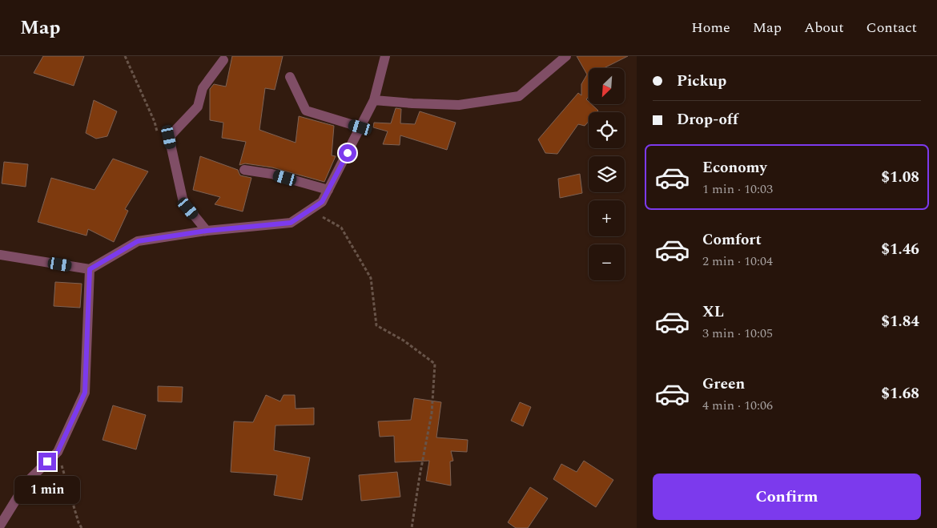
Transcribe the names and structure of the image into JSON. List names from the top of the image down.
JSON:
{
  "north": "bottom left",
  "page": {
    "header": "Map",
    "nav": [
      "Home",
      "Map",
      "About",
      "Contact"
    ],
    "banner": ["Pickup", "Drop-off"],
    "map_buttons": ["+", "−"],
    "list": [
      {
        "name": "Economy",
        "note": "1 min · 10:03",
        "value": "$1.08"
      },
      {
        "name": "Comfort",
        "note": "2 min · 10:04",
        "value": "$1.46"
      },
      {
        "name": "XL",
        "note": "3 min · 10:05",
        "value": "$1.84"
      },
      {
        "name": "Green",
        "note": "4 min · 10:06",
        "value": "$1.68"
      }
    ],
    "buttons": "Confirm",
    "bubble": "1 min"
  }
}
